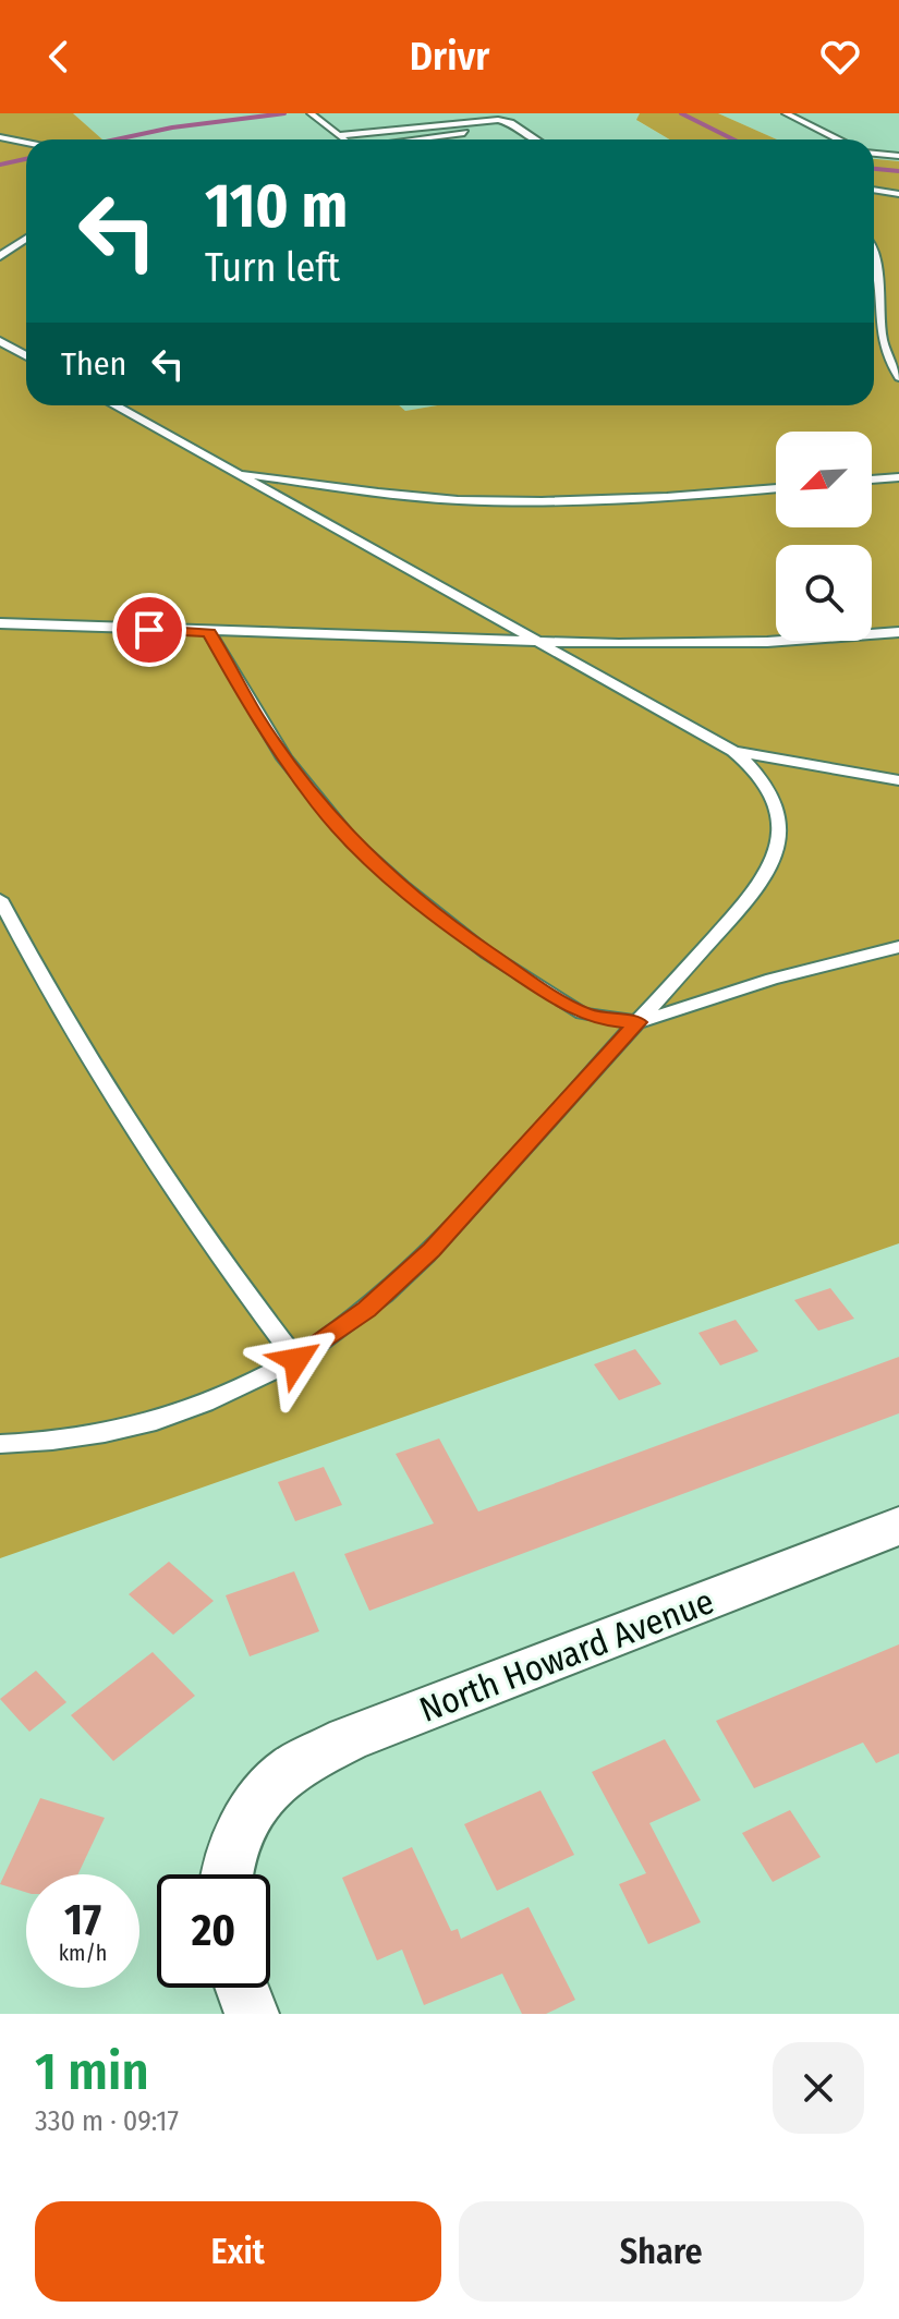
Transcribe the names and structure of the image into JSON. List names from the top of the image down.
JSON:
{
  "streets": {
    "street": ["North Howard Avenue"]
  },
  "north": "bottom left",
  "page": {
    "header": "Drivr",
    "turn": ["110 m", "Turn left"],
    "then": "Then",
    "speed": "17 km/h",
    "limit": "20",
    "heading": ["1 min", "330 m · 09:17"],
    "buttons": ["Exit", "Share"]
  }
}
